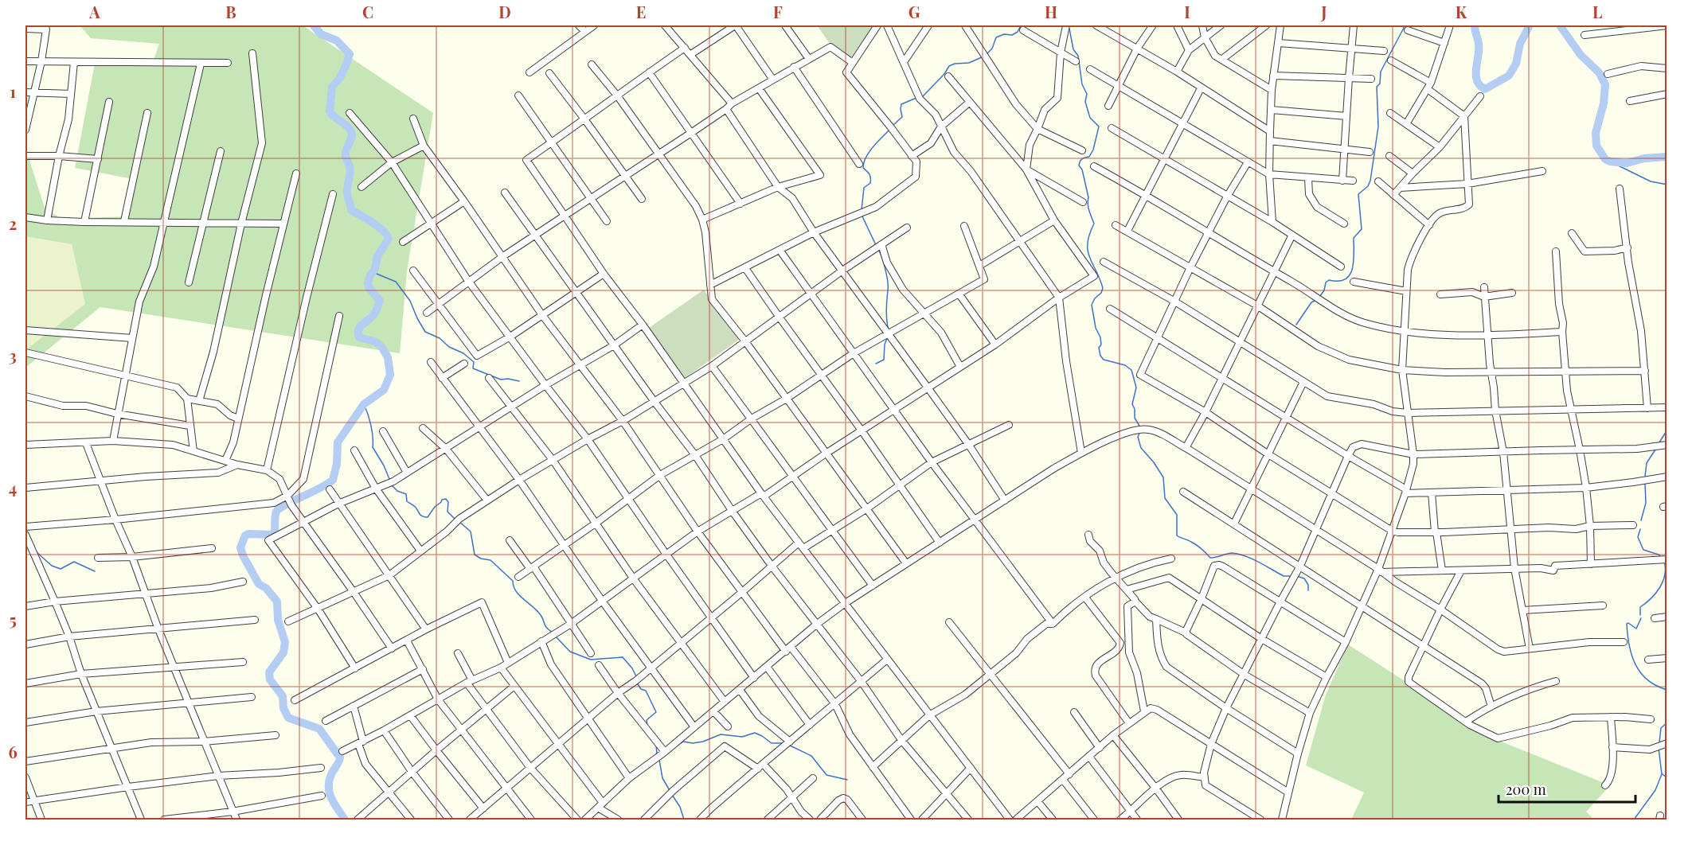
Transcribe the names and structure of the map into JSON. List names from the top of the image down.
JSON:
{
  "scale_bar": "200 m",
  "grid": {
    "columns": [
      "A",
      "B",
      "C",
      "D",
      "E",
      "F",
      "G",
      "H",
      "I",
      "J",
      "K",
      "L"
    ],
    "rows": [
      "1",
      "2",
      "3",
      "4",
      "5",
      "6"
    ]
  }
}
